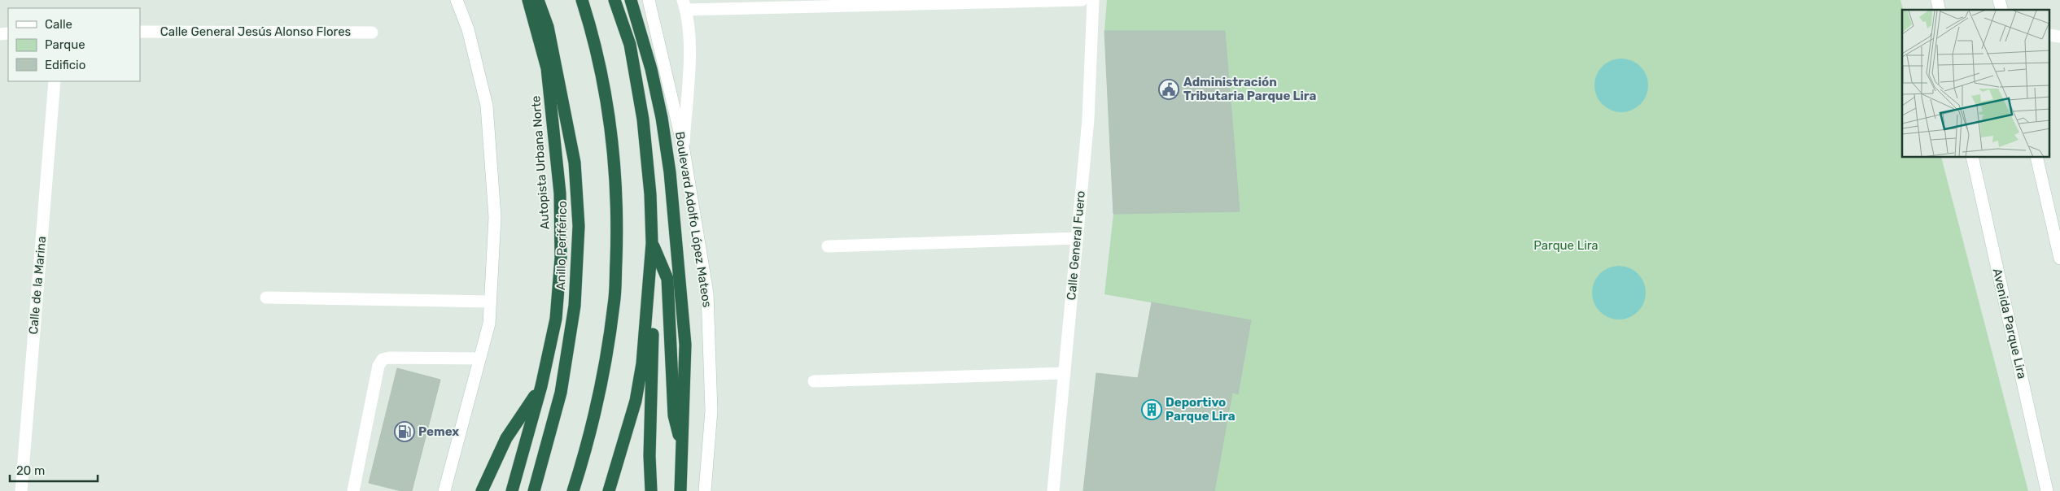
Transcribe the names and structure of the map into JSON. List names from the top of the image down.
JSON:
{
  "streets": {
    "highway": ["Autopista Urbana Norte", "Anillo Periférico"],
    "street": [
      "Calle General Jesús Alonso Flores",
      "Boulevard Adolfo López Mateos",
      "Calle General Fuero",
      "Calle de la Marina",
      "Avenida Parque Lira"
    ]
  },
  "parks": ["Parque Lira"],
  "places": {
    "public building": ["Administración Tributaria Parque Lira"],
    "building": ["Deportivo Parque Lira"],
    "fuel station": ["Pemex"]
  },
  "legend": ["Calle", "Parque", "Edificio"],
  "scale_bar": "20 m"
}
